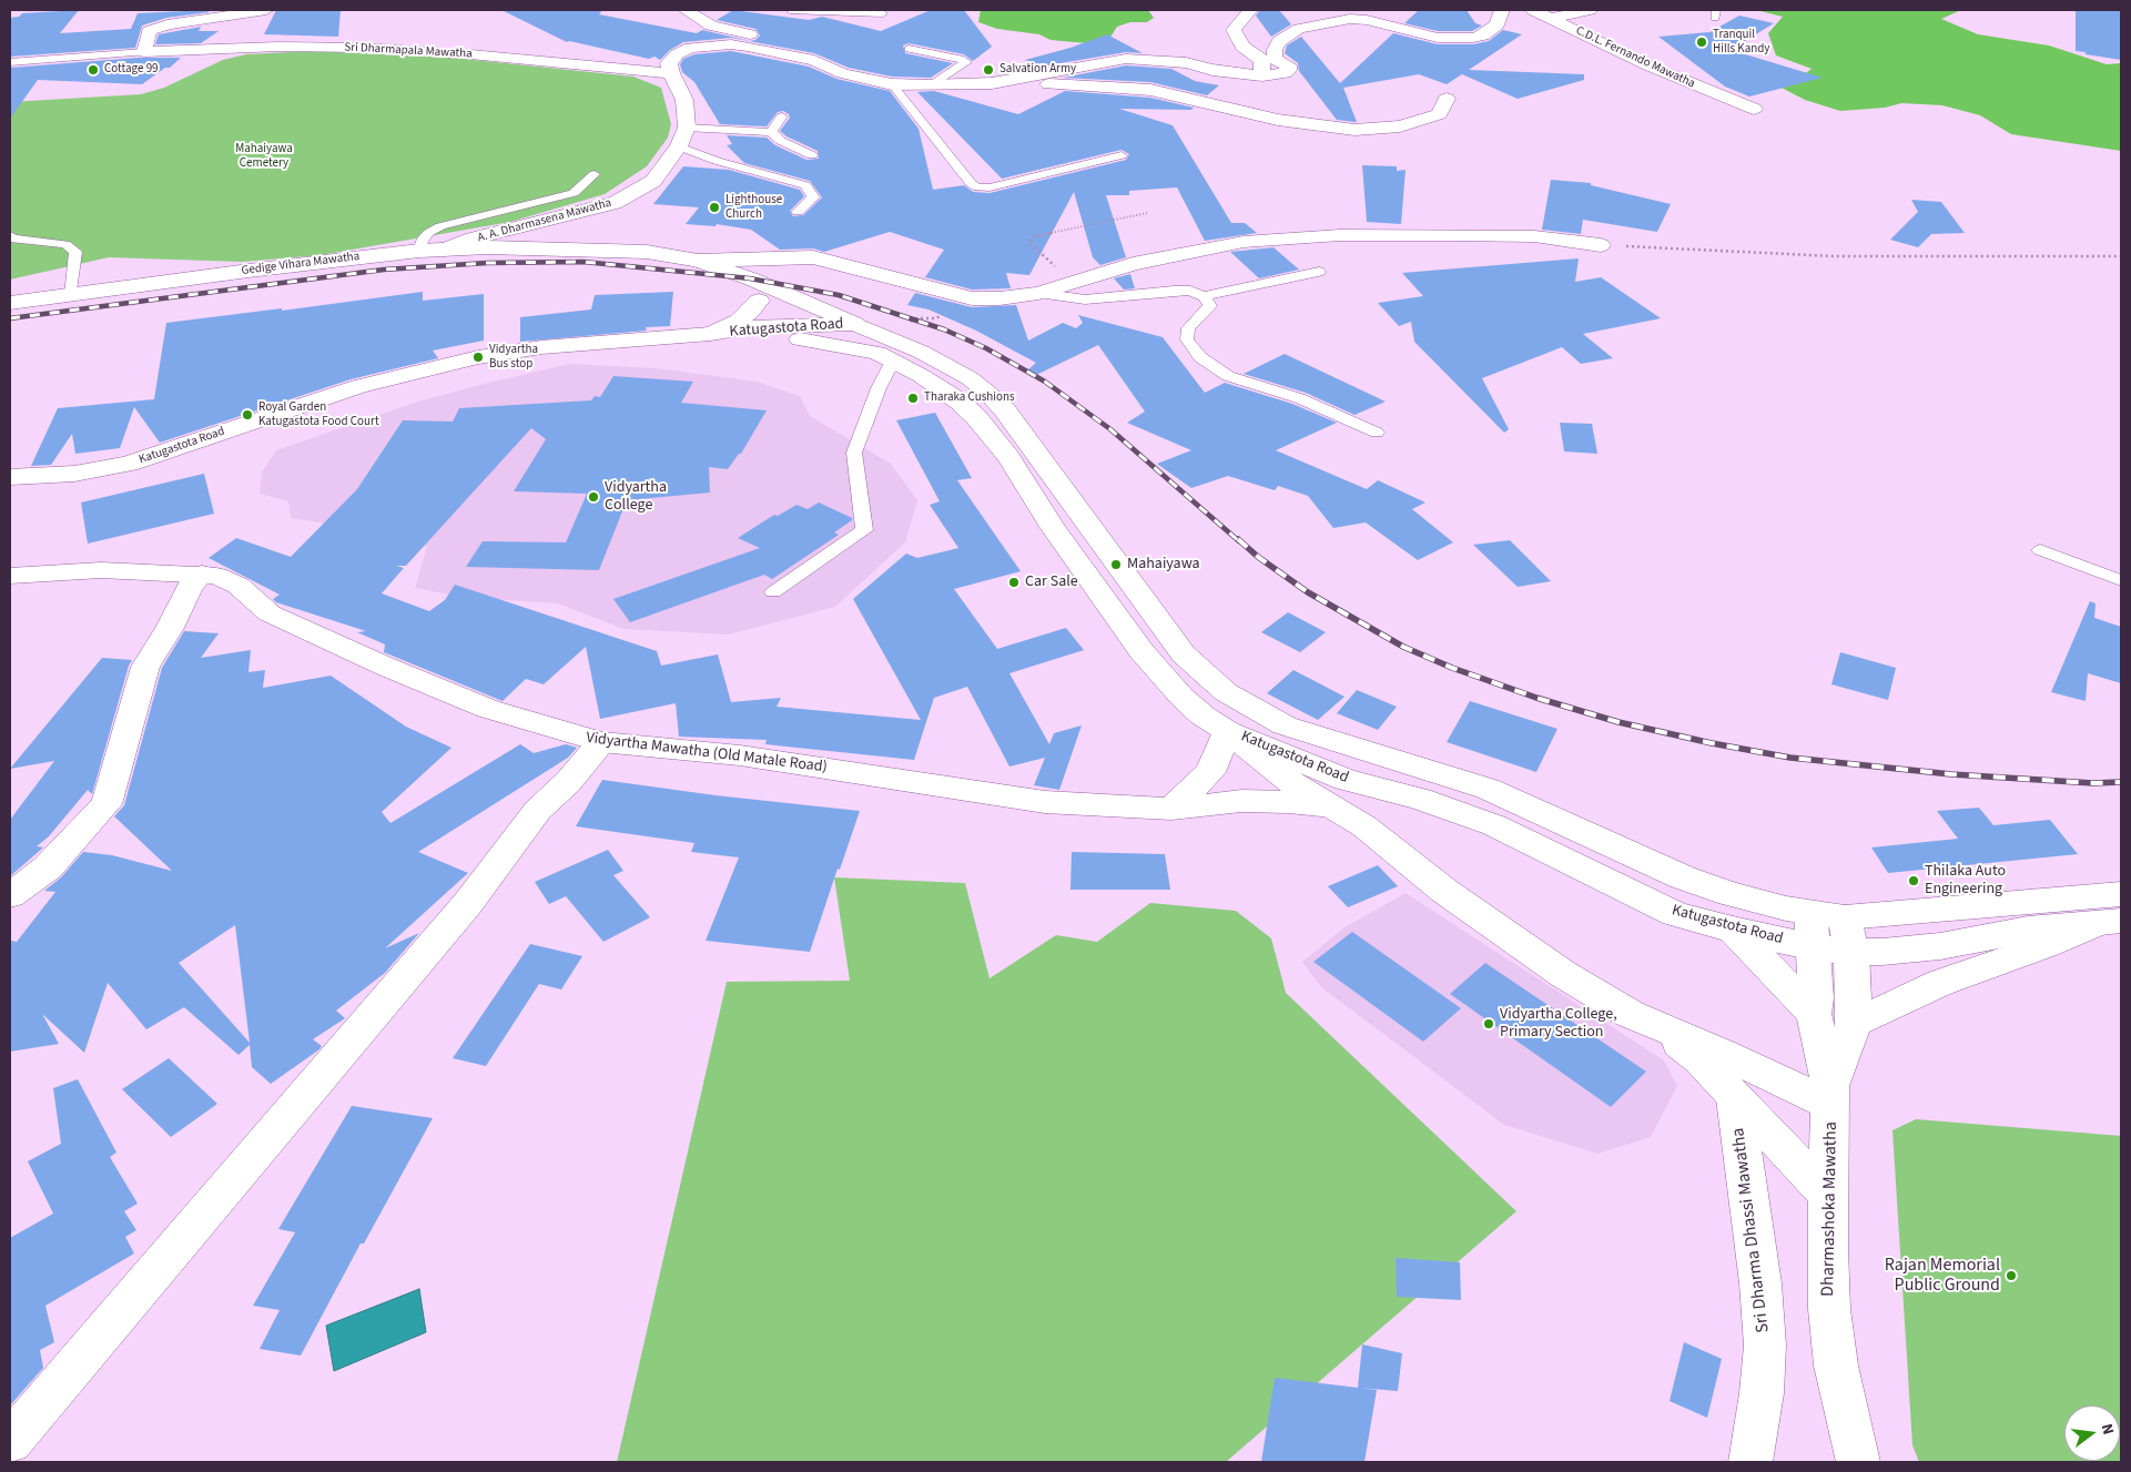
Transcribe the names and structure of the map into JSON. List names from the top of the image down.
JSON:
{
  "streets": {
    "main road": [
      "Sri Dharmapala Mawatha",
      "C.D.L. Fernando Mawatha",
      "A. A. Dharmasena Mawatha",
      "Gedige Vihara Mawatha",
      "Katugastota Road",
      "Vidyartha Mawatha (Old Matale Road)",
      "Dharmashoka Mawatha",
      "Sri Dharma Dhassi Mawatha"
    ]
  },
  "crossings": [
    ["Sri Dharmapala Mawatha", "A. A. Dharmasena Mawatha"],
    ["A. A. Dharmasena Mawatha", "Gedige Vihara Mawatha"],
    ["Gedige Vihara Mawatha", "Katugastota Road"]
  ],
  "parks": ["Mahaiyawa Cemetery"],
  "places": [
    "Tranquil Hills Kandy",
    "Cottage 99",
    "Salvation Army",
    "Lighthouse Church",
    "Vidyartha Bus stop",
    "Tharaka Cushions",
    "Royal Garden Katugastota Food Court",
    "Vidyartha College",
    "Mahaiyawa",
    "Car Sale",
    "Thilaka Auto Engineering",
    "Vidyartha College, Primary Section",
    "Rajan Memorial Public Ground"
  ],
  "north": "right"
}
